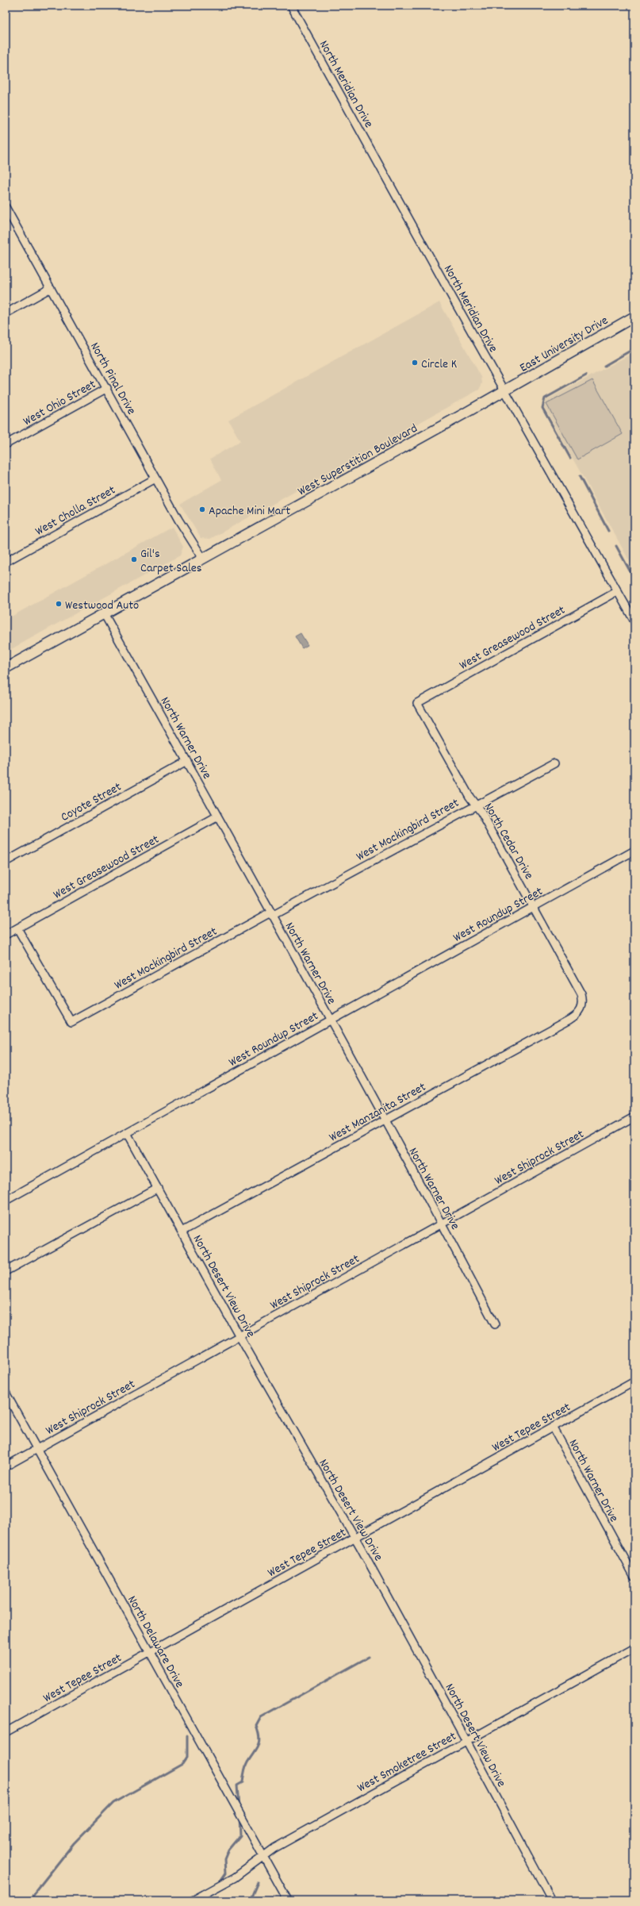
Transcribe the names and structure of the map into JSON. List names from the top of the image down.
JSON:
{
  "streets": {
    "main road": ["East University Drive", "West Superstition Boulevard"],
    "street": [
      "North Meridian Drive",
      "North Pinal Drive",
      "West Ohio Street",
      "West Cholla Street",
      "West Greasewood Street",
      "North Warner Drive",
      "Coyote Street",
      "West Mockingbird Street",
      "North Cedar Drive",
      "West Roundup Street",
      "West Manzanita Street",
      "West Shiprock Street",
      "North Desert View Drive",
      "West Tepee Street",
      "North Delaware Drive",
      "West Smoketree Street"
    ]
  },
  "crossings": [
    ["North Meridian Drive", "East University Drive"],
    ["North Meridian Drive", "West Superstition Boulevard"],
    ["North Meridian Drive", "West Greasewood Street"],
    ["East University Drive", "West Superstition Boulevard"],
    ["North Pinal Drive", "West Ohio Street"],
    ["North Pinal Drive", "West Superstition Boulevard"],
    ["North Pinal Drive", "West Cholla Street"],
    ["West Superstition Boulevard", "North Warner Drive"],
    ["West Greasewood Street", "North Warner Drive"],
    ["West Greasewood Street", "West Mockingbird Street"],
    ["West Greasewood Street", "North Cedar Drive"],
    ["North Warner Drive", "Coyote Street"],
    ["North Warner Drive", "West Mockingbird Street"],
    ["North Warner Drive", "West Roundup Street"],
    ["North Warner Drive", "West Manzanita Street"],
    ["North Warner Drive", "West Shiprock Street"],
    ["North Warner Drive", "West Tepee Street"],
    ["West Mockingbird Street", "North Cedar Drive"],
    ["North Cedar Drive", "West Roundup Street"],
    ["North Cedar Drive", "West Manzanita Street"],
    ["West Roundup Street", "North Desert View Drive"],
    ["West Manzanita Street", "North Desert View Drive"],
    ["West Shiprock Street", "North Desert View Drive"],
    ["West Shiprock Street", "North Delaware Drive"],
    ["North Desert View Drive", "West Tepee Street"],
    ["North Desert View Drive", "West Smoketree Street"],
    ["West Tepee Street", "North Delaware Drive"],
    ["North Delaware Drive", "West Smoketree Street"]
  ],
  "places": [
    "Circle K",
    "Apache Mini Mart",
    "Gil's Carpet Sales",
    "Westwood Auto"
  ]
}
